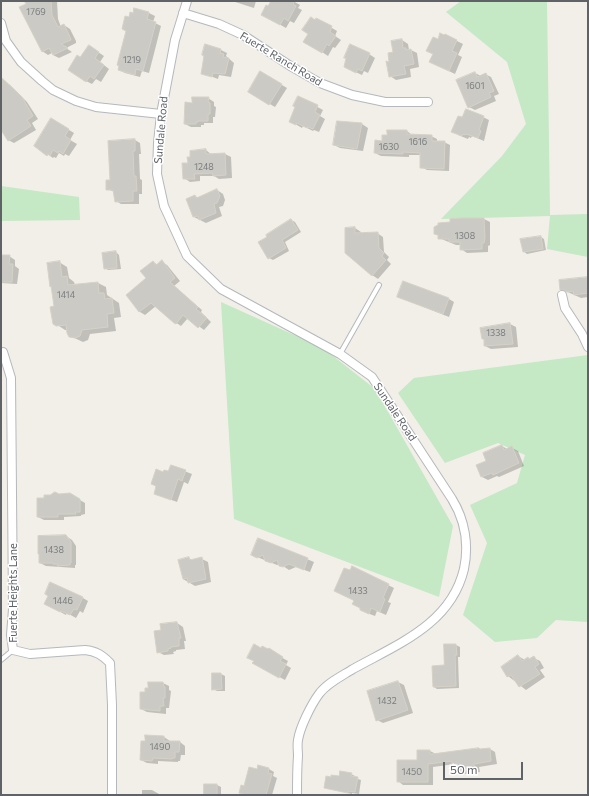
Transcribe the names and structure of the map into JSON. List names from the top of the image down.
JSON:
{
  "streets": {
    "street": ["Fuerte Ranch Road", "Sundale Road", "Fuerte Heights Lane"]
  },
  "crossings": [
    ["Fuerte Ranch Road", "Sundale Road"]
  ],
  "house_numbers": [
    "1769",
    "1219",
    "1601",
    "1616",
    "1630",
    "1248",
    "1308",
    "1414",
    "1338",
    "1438",
    "1433",
    "1446",
    "1432",
    "1490",
    "1450"
  ],
  "scale_bar": "50 m"
}
